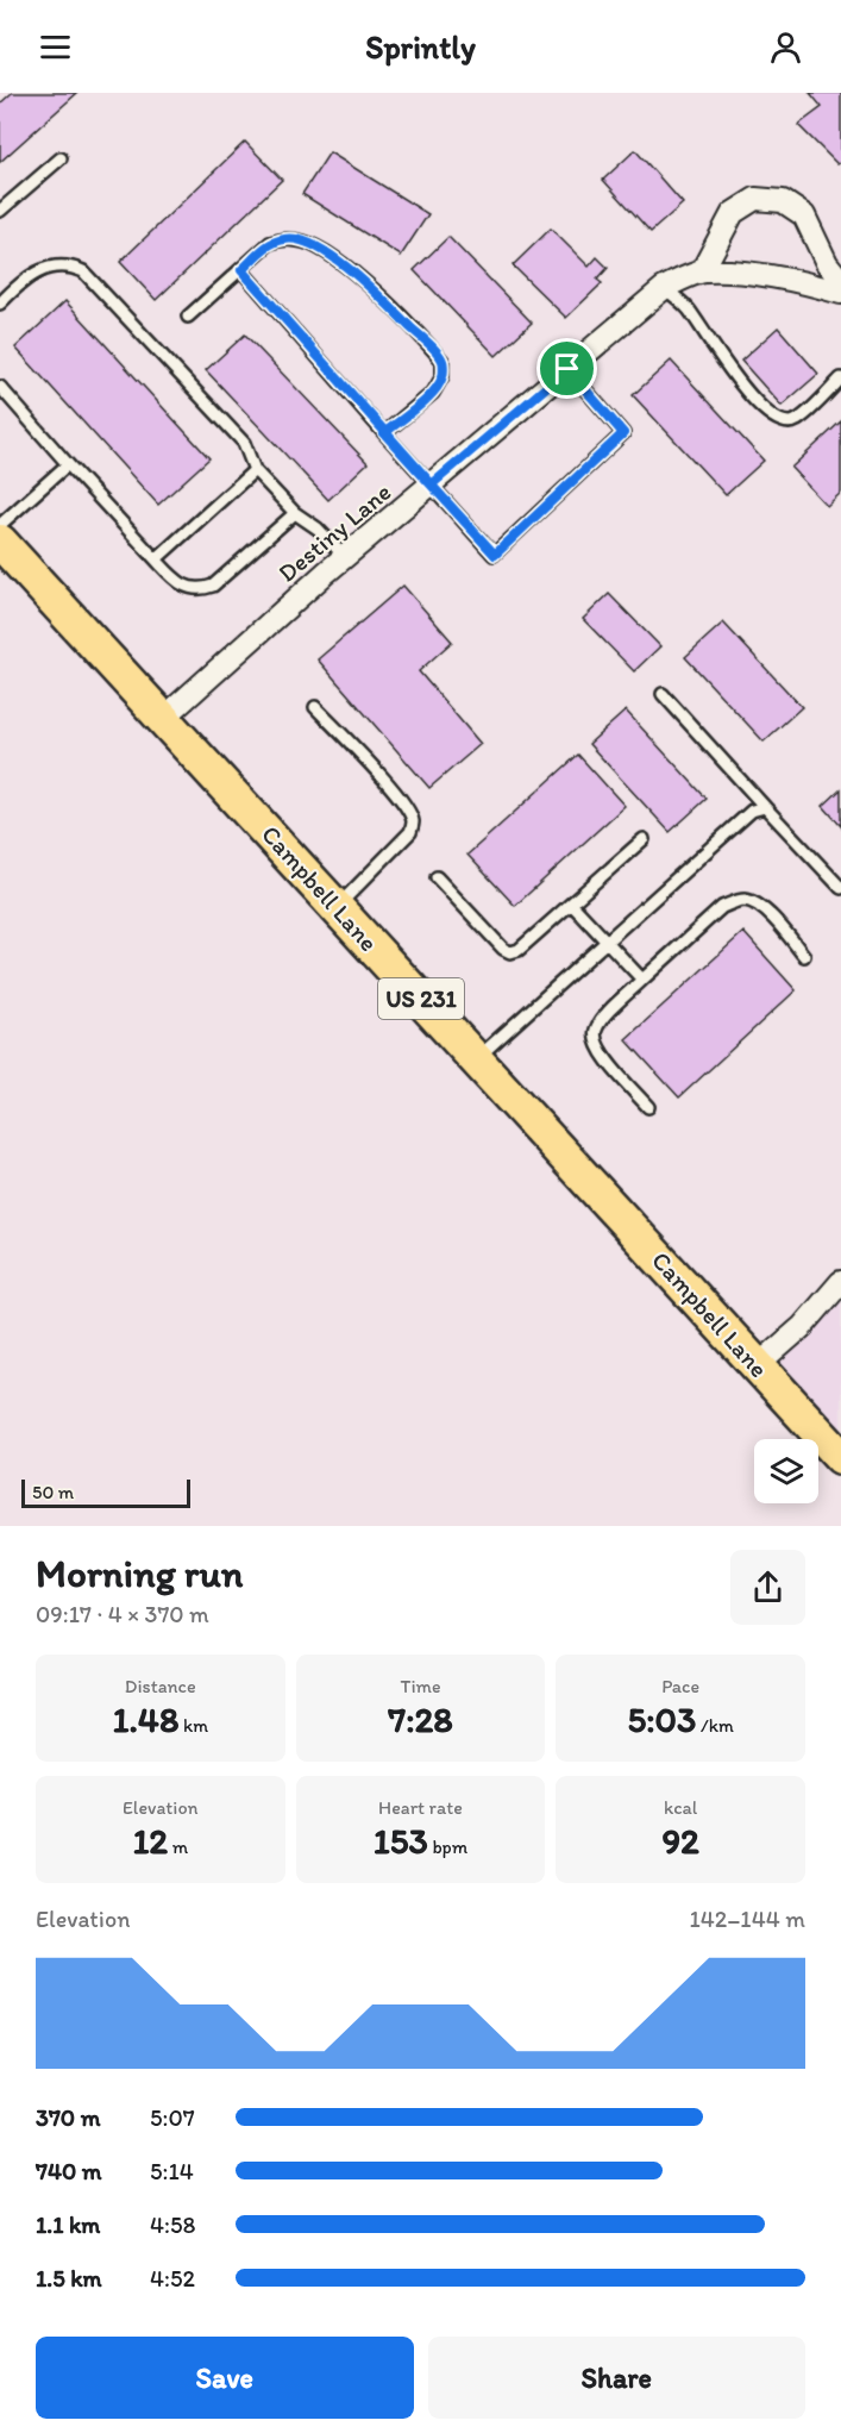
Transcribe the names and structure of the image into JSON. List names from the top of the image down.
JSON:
{
  "streets": {
    "main road": ["Campbell Lane", "US 231"],
    "street": ["Destiny Lane"]
  },
  "crossings": [
    ["Destiny Lane", "Campbell Lane"]
  ],
  "scale_bar": "50 m",
  "page": {
    "header": "Sprintly",
    "scale": "50 m",
    "heading": ["Morning run", "09:17 · 4 × 370 m"],
    "stats": [
      ["Distance", "1.48 km"],
      ["Time", "7:28"],
      ["Pace", "5:03 /km"],
      ["Elevation", "12 m"],
      ["Heart rate", "153 bpm"],
      ["kcal", "92"]
    ],
    "chart": ["Elevation", "142–144 m"],
    "list": [
      {
        "name": "370 m",
        "note": "5:07"
      },
      {
        "name": "740 m",
        "note": "5:14"
      },
      {
        "name": "1.1 km",
        "note": "4:58"
      },
      {
        "name": "1.5 km",
        "note": "4:52"
      }
    ],
    "buttons": ["Save", "Share"]
  }
}
